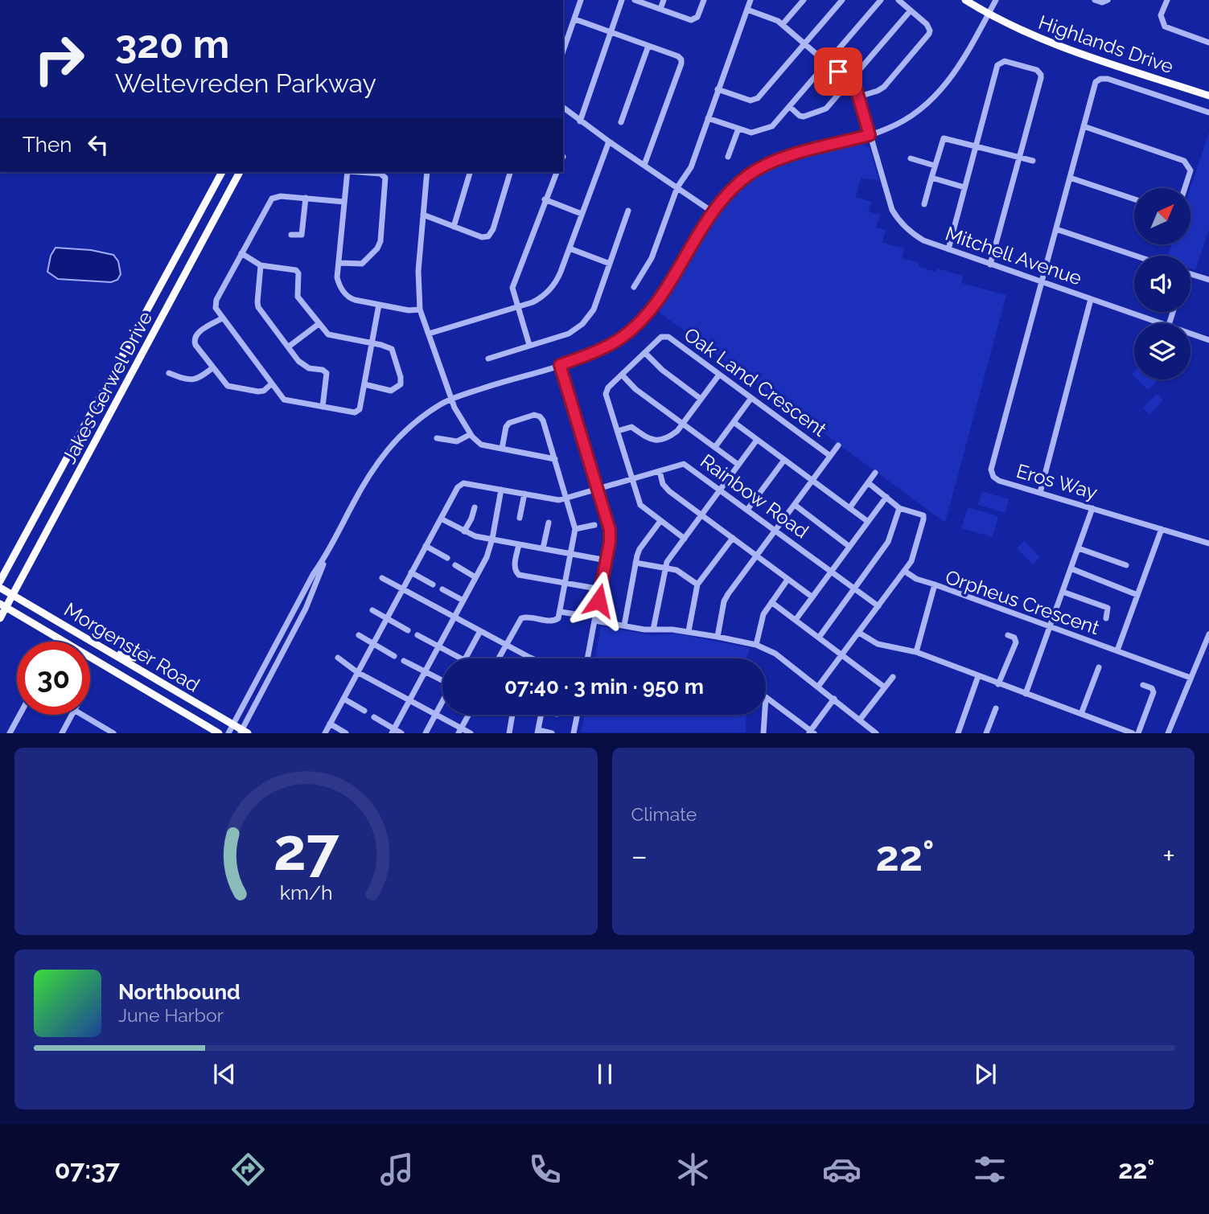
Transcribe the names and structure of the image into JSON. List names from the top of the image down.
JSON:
{
  "streets": {
    "main road": ["Highlands Drive", "Jakes Gerwel Drive", "Morgenster Road"],
    "street": [
      "Mitchell Avenue",
      "Oak Land Crescent",
      "Eros Way",
      "Rainbow Road",
      "Orpheus Crescent"
    ]
  },
  "crossings": [
    ["Mitchell Avenue", "Eros Way"],
    ["Oak Land Crescent", "Rainbow Road"],
    ["Jakes Gerwel Drive", "Morgenster Road"]
  ],
  "north": "top right",
  "page": {
    "turn": ["320 m", "Weltevreden Parkway"],
    "then": "Then",
    "limit": "30",
    "trip": "07:40 · 3 min · 950 m",
    "tile": "Climate",
    "heat": ["−", "22°", "+"],
    "song": ["Northbound", "June Harbor"],
    "tabs": ["07:37", "22°"],
    "gauge": ["27", "km/h"]
  }
}
